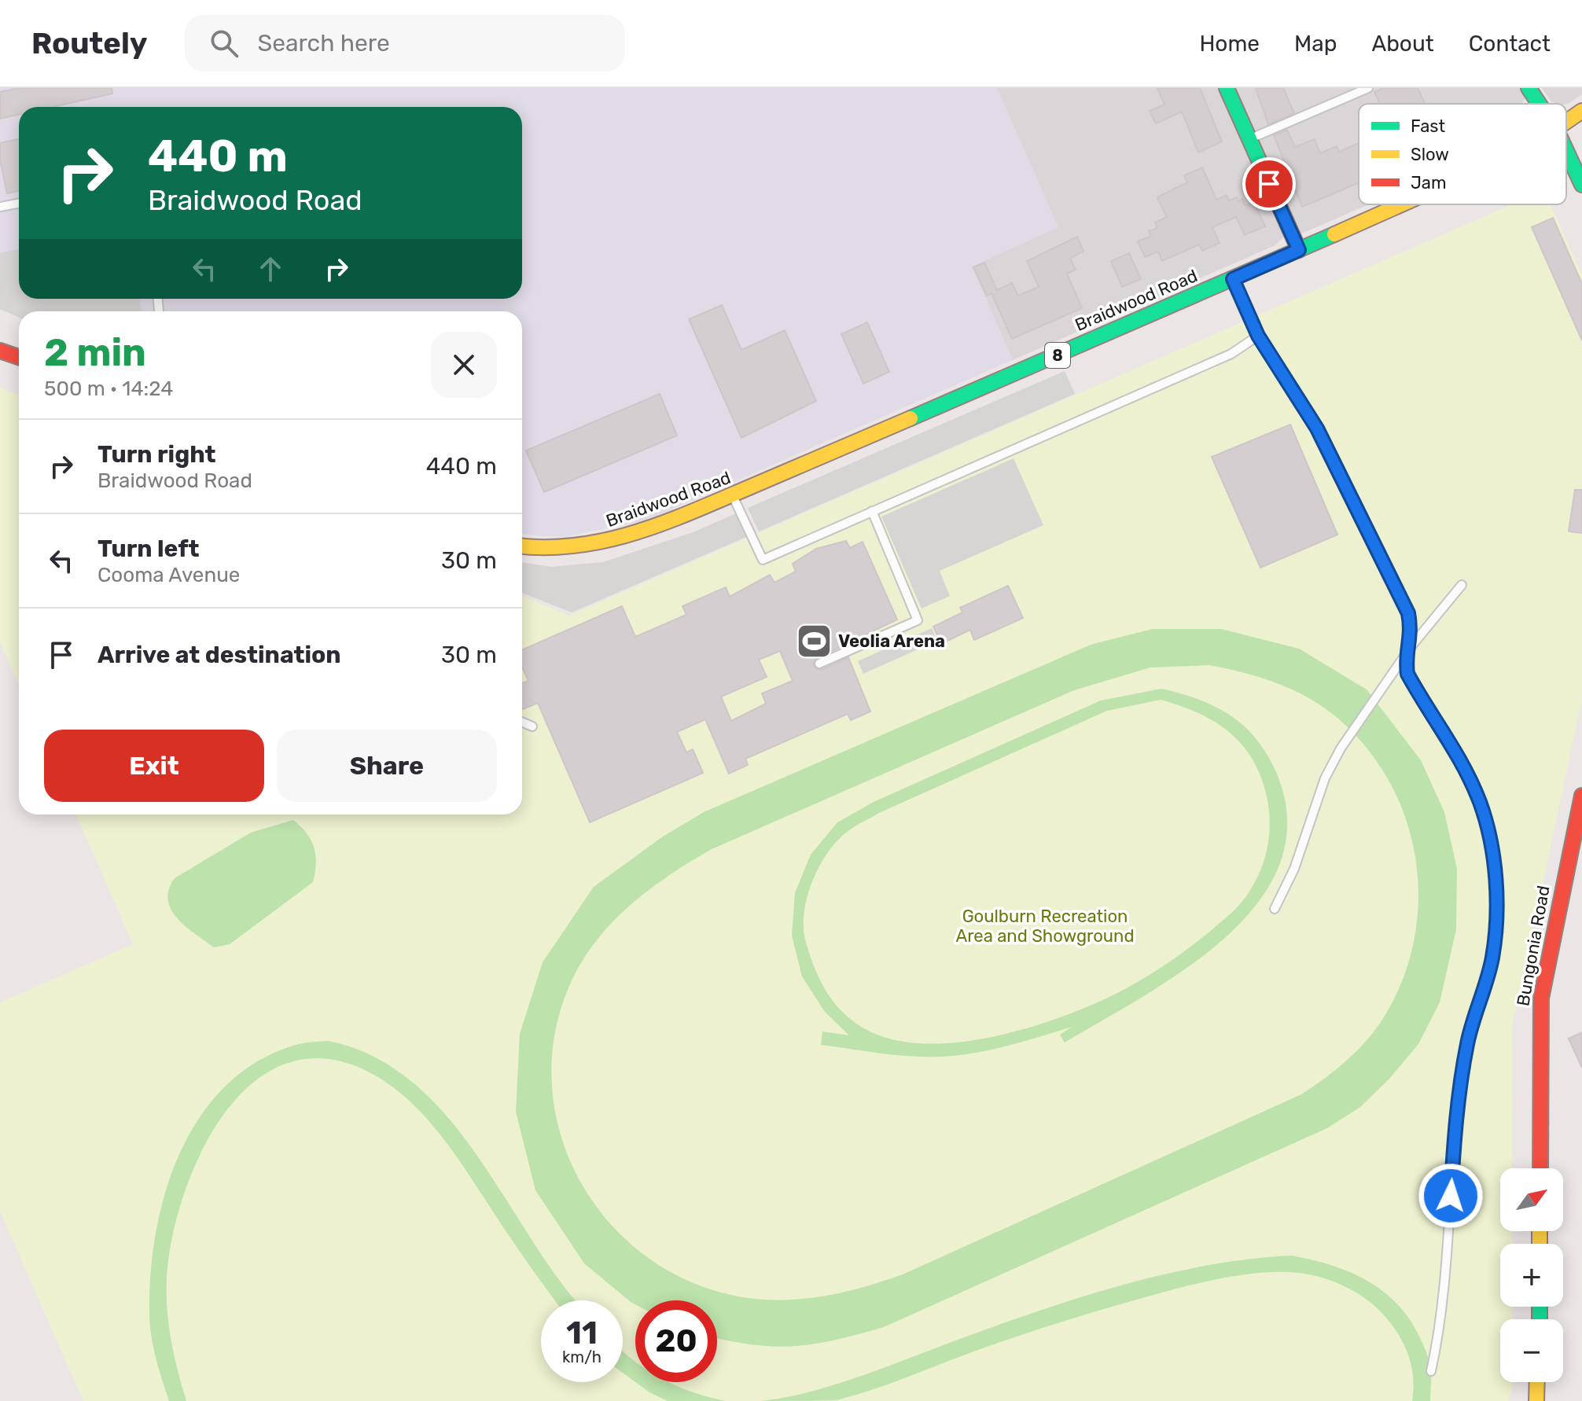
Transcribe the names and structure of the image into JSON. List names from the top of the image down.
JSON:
{
  "streets": {
    "main road": ["Braidwood Road", "8", "Bungonia Road"]
  },
  "parks": ["Goulburn Recreation Area and Showground"],
  "places": {
    "sports": ["Veolia Arena"]
  },
  "legend": ["Fast", "Slow", "Jam"],
  "north": "top right",
  "page": {
    "header": "Routely",
    "search": "Search here",
    "nav": [
      "Home",
      "Map",
      "About",
      "Contact"
    ],
    "turn": ["440 m", "Braidwood Road"],
    "heading": ["2 min", "500 m · 14:24"],
    "list": [
      {
        "name": "Turn right",
        "note": "Braidwood Road",
        "value": "440 m"
      },
      {
        "name": "Turn left",
        "note": "Cooma Avenue",
        "value": "30 m"
      },
      {
        "name": "Arrive at destination",
        "value": "30 m"
      }
    ],
    "buttons": ["Exit", "Share"],
    "map_buttons": ["+", "−"],
    "speed": "11 km/h",
    "limit": "20"
  }
}
